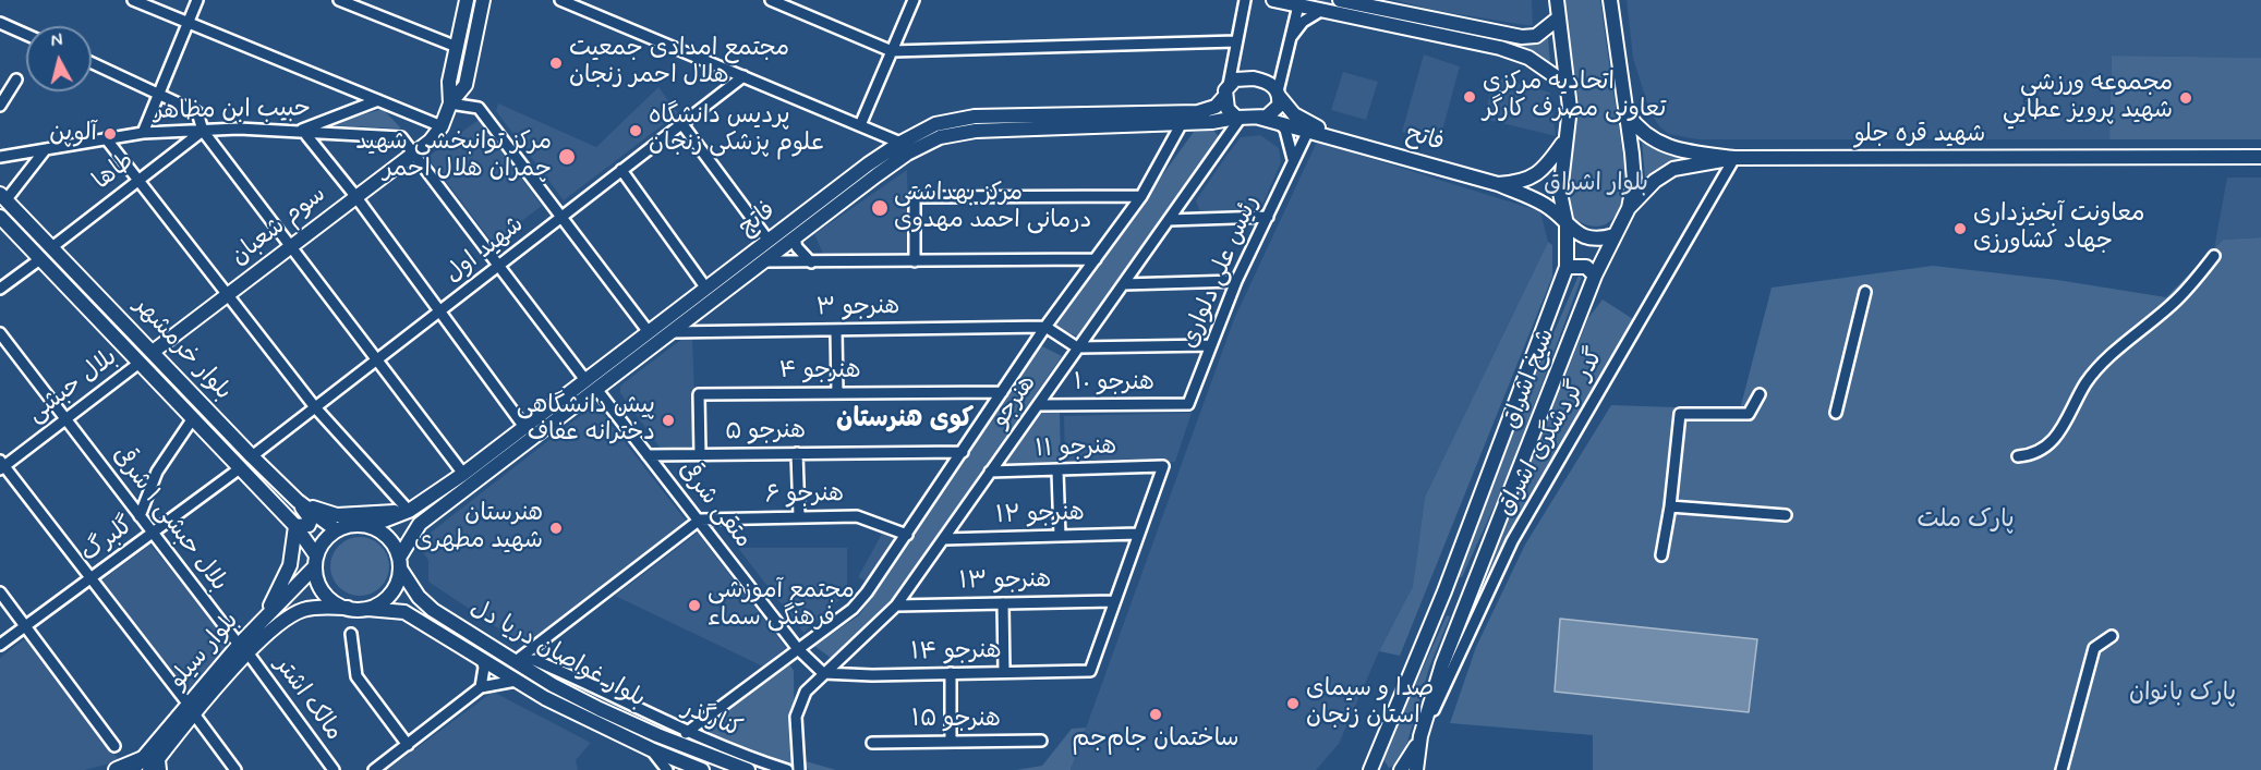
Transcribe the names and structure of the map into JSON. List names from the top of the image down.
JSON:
{
  "streets": {
    "main road": [
      "شهید قره جلو",
      "فاتح",
      "سوم شعبان",
      "بلوار خرمشهر",
      "شیخ اشراق",
      "بلوار سیلو",
      "بلوار غواصان دریا دل"
    ],
    "street": [
      "حبیب ابن مظاهر",
      "طاها",
      "شهید اول",
      "رئیس علی دلواری",
      "هنرجو ۳",
      "هنرجو ۴",
      "هنرجو ۱۰",
      "بلال حبشی",
      "هنرجو",
      "هنرجو ۵",
      "گدر گردشگری اشراق",
      "هنرجو ۱۱",
      "هنرجو ۶",
      "متقی شرقی",
      "هنرجو ۱۲",
      "بلال حبشی ۱ شرقی",
      "گلبرگ",
      "هنرجو ۱۳",
      "هنرجو ۱۴",
      "مالک اشتر",
      "کنارگذر",
      "هنرجو ۱۵"
    ]
  },
  "crossings": [
    ["حبیب ابن مظاهر", "طاها"],
    ["حبیب ابن مظاهر", "سوم شعبان"],
    ["حبیب ابن مظاهر", "متقی شرقی"],
    ["شهید قره جلو", "گدر گردشگری اشراق"],
    ["فاتح", "هنرجو ۳"],
    ["فاتح", "بلوار خرمشهر"],
    ["فاتح", "شیخ اشراق"],
    ["فاتح", "هنرجو"],
    ["فاتح", "متقی شرقی"],
    ["فاتح", "بلوار سیلو"],
    ["فاتح", "بلوار غواصان دریا دل"],
    ["طاها", "بلوار خرمشهر"],
    ["سوم شعبان", "بلوار خرمشهر"],
    ["سوم شعبان", "متقی شرقی"],
    ["شهید اول", "بلوار خرمشهر"],
    ["شهید اول", "متقی شرقی"],
    ["رئیس علی دلواری", "هنرجو ۱۰"],
    ["هنرجو ۳", "هنرجو"],
    ["بلوار خرمشهر", "بلال حبشی"],
    ["بلوار خرمشهر", "گلبرگ"],
    ["بلوار خرمشهر", "بلوار سیلو"],
    ["بلوار خرمشهر", "بلوار غواصان دریا دل"],
    ["هنرجو ۴", "هنرجو"],
    ["هنرجو ۴", "هنرجو ۵"],
    ["شیخ اشراق", "گدر گردشگری اشراق"],
    ["هنرجو ۱۰", "هنرجو"],
    ["بلال حبشی", "بلال حبشی ۱ شرقی"],
    ["هنرجو", "هنرجو ۵"],
    ["هنرجو", "هنرجو ۱۱"],
    ["هنرجو", "هنرجو ۶"],
    ["هنرجو", "متقی شرقی"],
    ["هنرجو", "هنرجو ۱۲"],
    ["هنرجو", "هنرجو ۱۳"],
    ["هنرجو", "هنرجو ۱۴"],
    ["هنرجو", "کنارگذر"],
    ["هنرجو ۵", "متقی شرقی"],
    ["هنرجو ۱۱", "هنرجو ۱۲"],
    ["هنرجو ۶", "متقی شرقی"],
    ["متقی شرقی", "هنرجو ۱۴"],
    ["بلال حبشی ۱ شرقی", "گلبرگ"],
    ["بلال حبشی ۱ شرقی", "بلوار سیلو"],
    ["بلال حبشی ۱ شرقی", "مالک اشتر"],
    ["هنرجو ۱۳", "هنرجو ۱۴"],
    ["بلوار سیلو", "بلوار غواصان دریا دل"],
    ["بلوار سیلو", "مالک اشتر"],
    ["بلوار غواصان دریا دل", "کنارگذر"]
  ],
  "districts": ["کوی هنرستان"],
  "parks": ["بلوار اشراق", "پارک ملت", "پارک بانوان"],
  "places": [
    "مجتمع امدادی جمعیت هلال احمر زنجان",
    "اتحادیه مرکزی تعاونی مصرف کارگر",
    "مجموعه ورزشي شهيد پرویز عطايي",
    "پردیس دانشگاه علوم پزشکى زنجان",
    "آلوپن",
    "مرکز توانبخشی شهید چمران هلال احمر",
    "مرکز بهداشتی درمانی احمد مهدوی",
    "معاونت آبخیزداری جهاد کشاورزی",
    "پیش دانشگاهی دخترانه عفاف",
    "هنرستان شهید مطهری",
    "مجتمع آموزشی فرهنگی سماء",
    "صدا و سیمای استان زنجان",
    "ساختمان جام‌جم"
  ],
  "north": "top"
}
